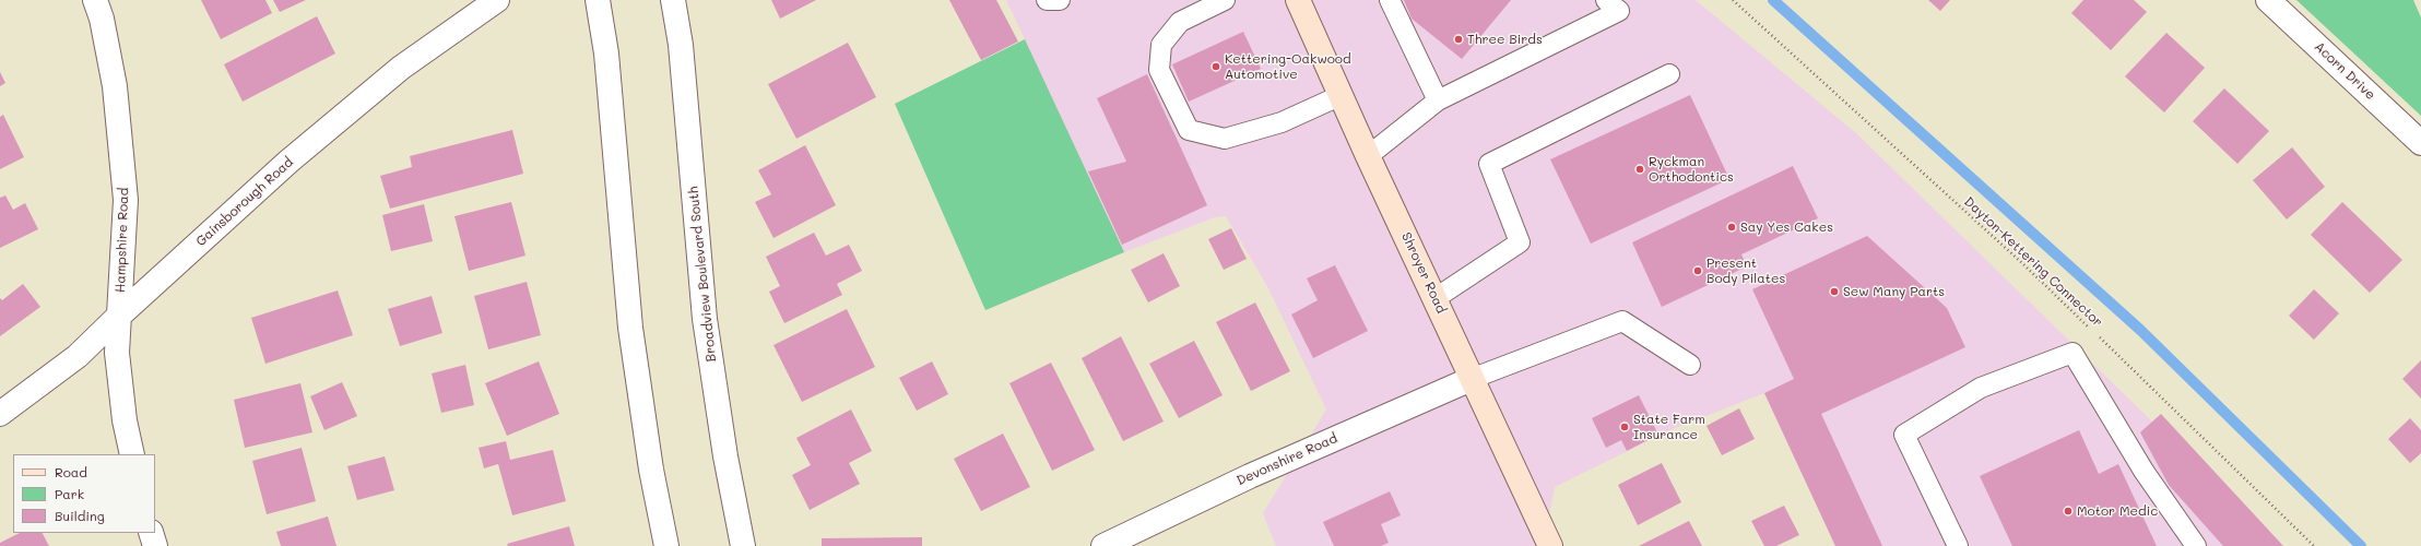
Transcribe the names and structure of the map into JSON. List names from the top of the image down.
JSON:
{
  "streets": {
    "main road": ["Shroyer Road"],
    "street": [
      "Acorn Drive",
      "Gainsborough Road",
      "Hampshire Road",
      "Broadview Boulevard South",
      "Devonshire Road"
    ],
    "path": ["Dayton-Kettering Connector"]
  },
  "crossings": [
    ["Gainsborough Road", "Hampshire Road"],
    ["Shroyer Road", "Devonshire Road"]
  ],
  "places": [
    "Three Birds",
    "Kettering-Oakwood Automotive",
    "Ryckman Orthodontics",
    "Say Yes Cakes",
    "Present Body Pilates",
    "Sew Many Parts",
    "State Farm Insurance",
    "Motor Medic"
  ],
  "legend": ["Road", "Park", "Building"]
}
